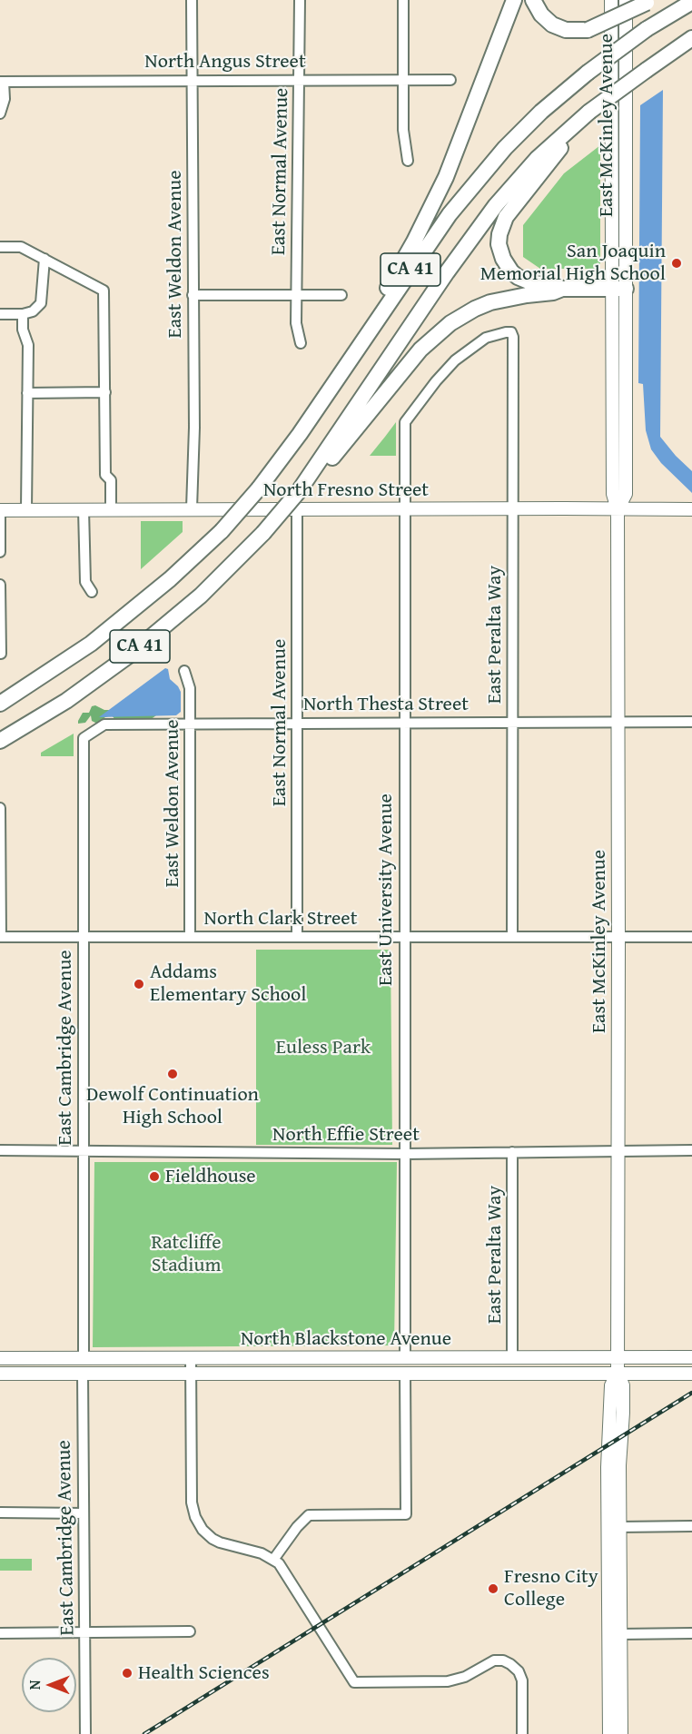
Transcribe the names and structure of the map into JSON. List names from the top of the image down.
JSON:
{
  "streets": {
    "highway": ["CA 41"],
    "main road": ["East McKinley Avenue", "North Fresno Street", "North Blackstone Avenue"],
    "street": [
      "North Angus Street",
      "East Normal Avenue",
      "East Weldon Avenue",
      "East Peralta Way",
      "North Thesta Street",
      "East University Avenue",
      "North Clark Street",
      "East Cambridge Avenue",
      "North Effie Street"
    ]
  },
  "crossings": [
    ["North Angus Street", "East Normal Avenue"],
    ["North Angus Street", "East Weldon Avenue"],
    ["East McKinley Avenue", "North Fresno Street"],
    ["East McKinley Avenue", "North Thesta Street"],
    ["East McKinley Avenue", "North Clark Street"],
    ["East McKinley Avenue", "North Effie Street"],
    ["East McKinley Avenue", "North Blackstone Avenue"],
    ["East Normal Avenue", "North Fresno Street"],
    ["East Normal Avenue", "North Thesta Street"],
    ["East Normal Avenue", "North Clark Street"],
    ["East Weldon Avenue", "North Fresno Street"],
    ["East Weldon Avenue", "North Thesta Street"],
    ["East Weldon Avenue", "North Clark Street"],
    ["North Fresno Street", "East Peralta Way"],
    ["North Fresno Street", "East University Avenue"],
    ["East Peralta Way", "North Thesta Street"],
    ["East Peralta Way", "East University Avenue"],
    ["East Peralta Way", "North Clark Street"],
    ["East Peralta Way", "North Effie Street"],
    ["East Peralta Way", "North Blackstone Avenue"],
    ["North Thesta Street", "East University Avenue"],
    ["North Thesta Street", "East Cambridge Avenue"],
    ["East University Avenue", "North Clark Street"],
    ["East University Avenue", "North Effie Street"],
    ["East University Avenue", "North Blackstone Avenue"],
    ["North Clark Street", "East Cambridge Avenue"],
    ["East Cambridge Avenue", "North Effie Street"],
    ["East Cambridge Avenue", "North Blackstone Avenue"]
  ],
  "parks": ["Euless Park", "Ratcliffe Stadium"],
  "places": [
    "San Joaquin Memorial High School",
    "Addams Elementary School",
    "Dewolf Continuation High School",
    "Fieldhouse",
    "Fresno City College",
    "Health Sciences"
  ],
  "north": "left"
}
